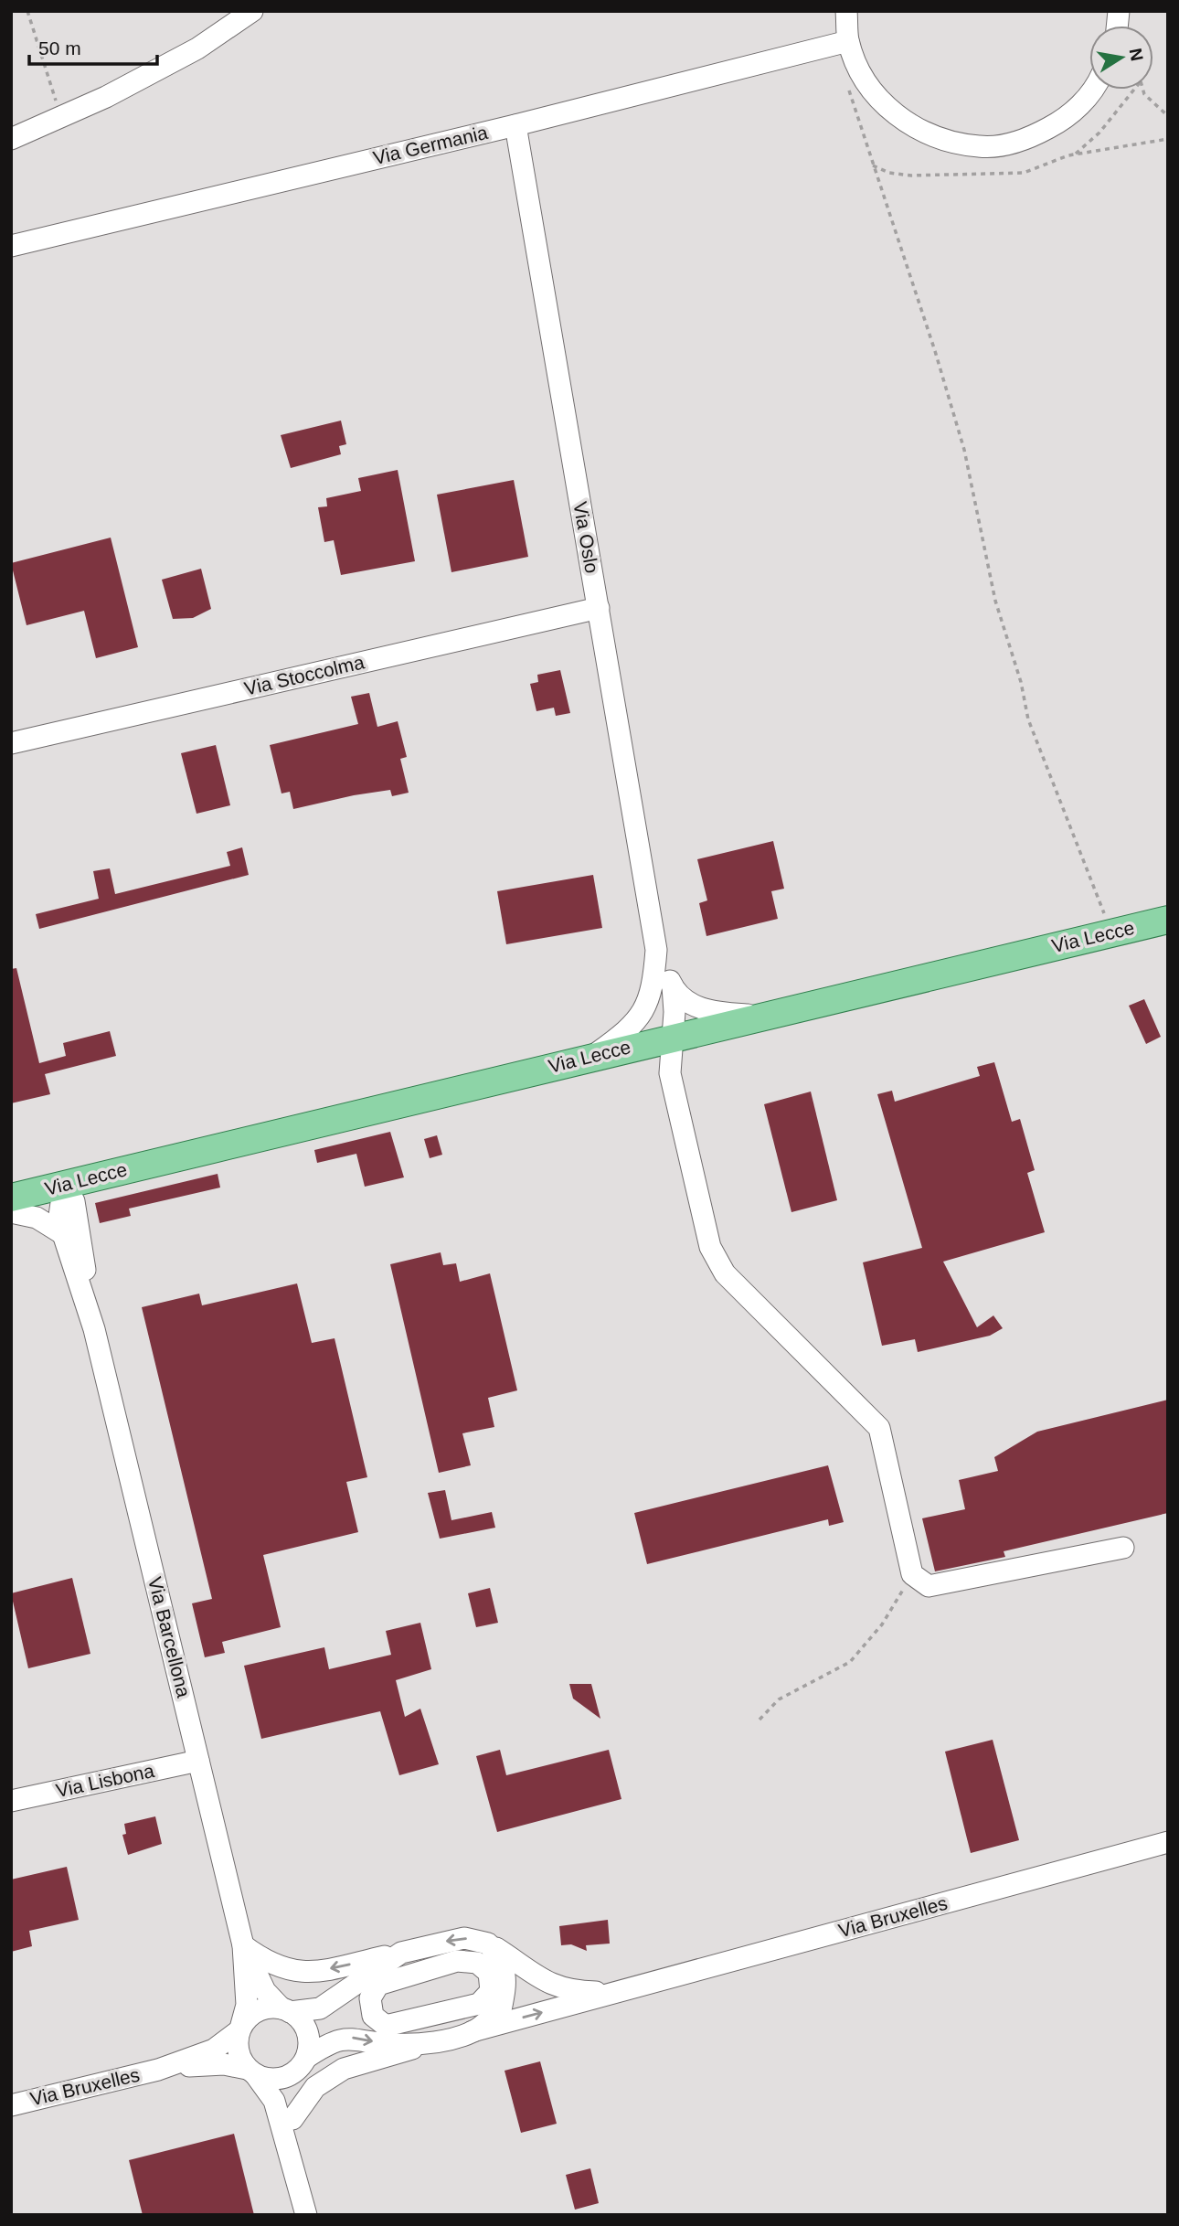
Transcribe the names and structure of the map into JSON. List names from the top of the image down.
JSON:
{
  "streets": {
    "main road": ["Via Lecce"],
    "street": [
      "Via Germania",
      "Via Oslo",
      "Via Stoccolma",
      "Via Barcellona",
      "Via Lisbona",
      "Via Bruxelles"
    ]
  },
  "crossings": [
    ["Via Germania", "Via Oslo"],
    ["Via Oslo", "Via Stoccolma"],
    ["Via Lecce", "Via Barcellona"],
    ["Via Barcellona", "Via Lisbona"],
    ["Via Barcellona", "Via Bruxelles"]
  ],
  "scale_bar": "50 m",
  "north": "right"
}
